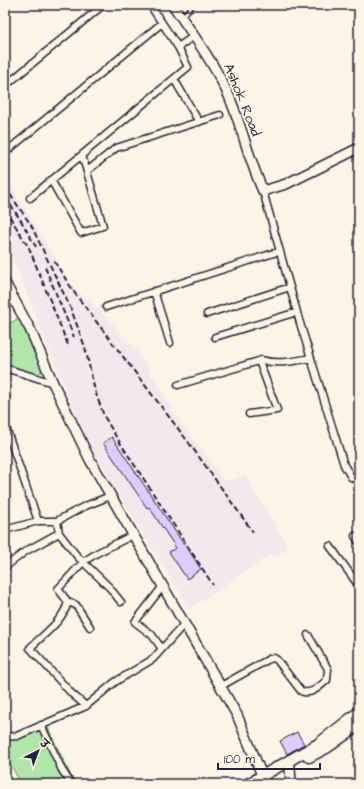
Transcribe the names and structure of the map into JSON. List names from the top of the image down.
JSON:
{
  "streets": {
    "street": ["Ashok Road"]
  },
  "scale_bar": "100 m",
  "north": "top right"
}
